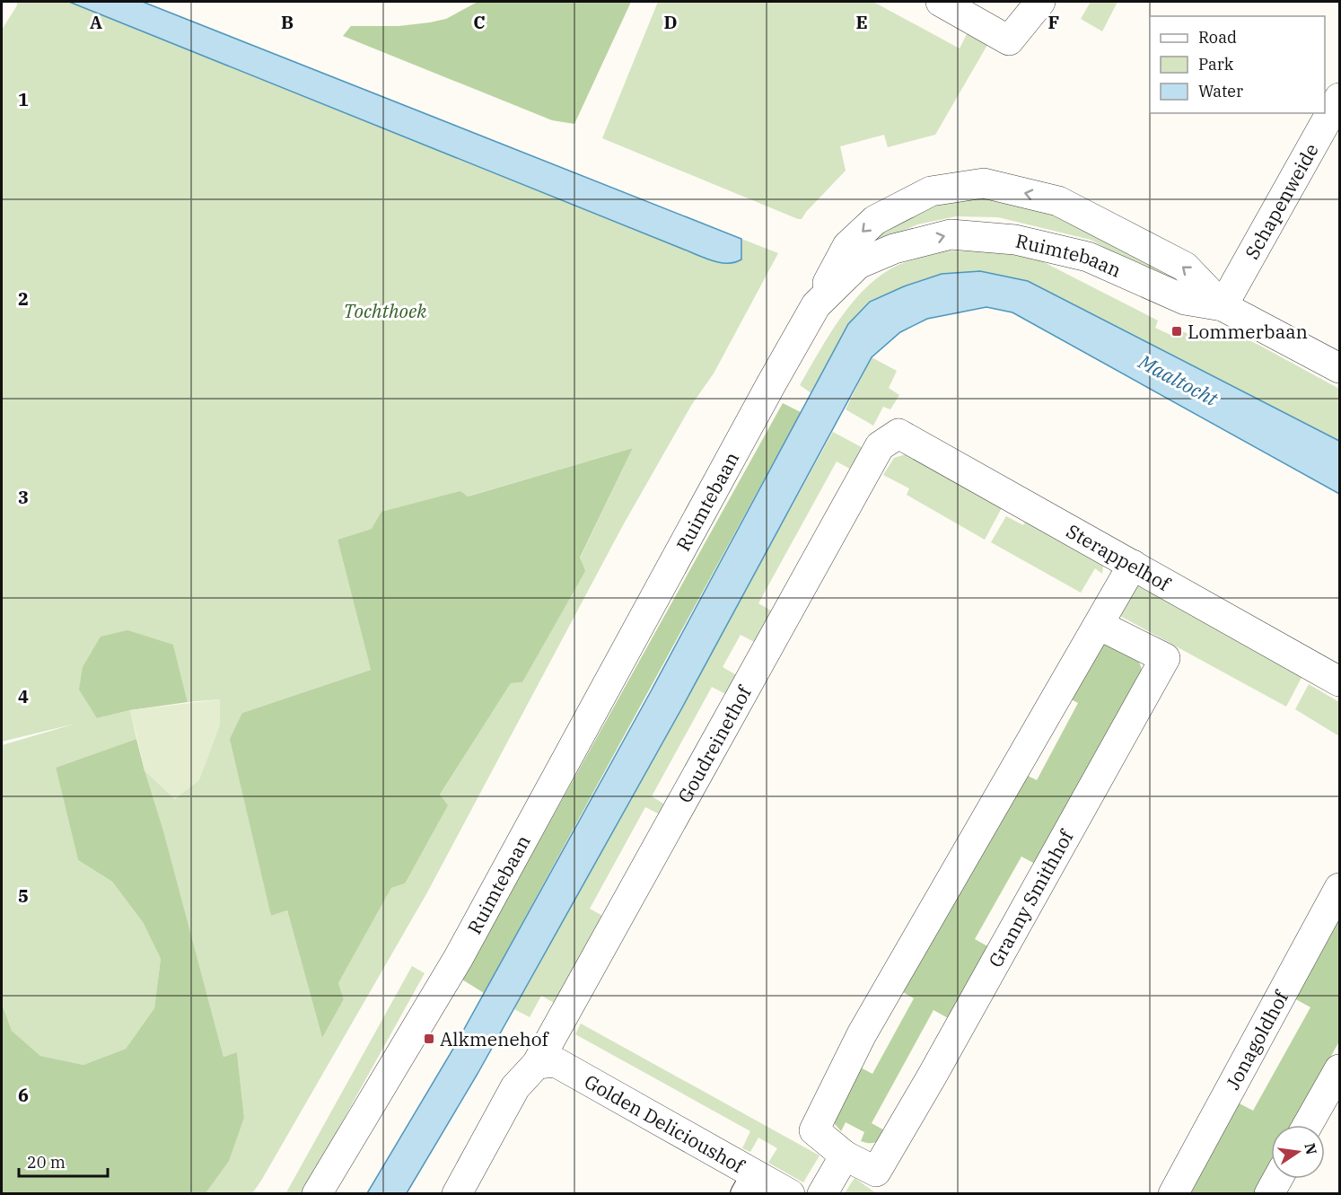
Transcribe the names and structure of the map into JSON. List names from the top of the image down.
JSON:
{
  "streets": {
    "street": [
      "Schapenweide",
      "Ruimtebaan",
      "Sterappelhof",
      "Goudreinethof",
      "Granny Smithhof",
      "Jonagoldhof",
      "Golden Delicioushof"
    ]
  },
  "crossings": [
    ["Schapenweide", "Ruimtebaan"],
    ["Sterappelhof", "Goudreinethof"],
    ["Sterappelhof", "Granny Smithhof"],
    ["Goudreinethof", "Golden Delicioushof"]
  ],
  "water": ["Maaltocht"],
  "parks": ["Tochthoek"],
  "places": {
    "transit": ["Lommerbaan", "Alkmenehof"]
  },
  "legend": ["Road", "Park", "Water"],
  "scale_bar": "20 m",
  "north": "right",
  "grid": {
    "columns": [
      "A",
      "B",
      "C",
      "D",
      "E",
      "F"
    ],
    "rows": [
      "1",
      "2",
      "3",
      "4",
      "5",
      "6"
    ]
  }
}
